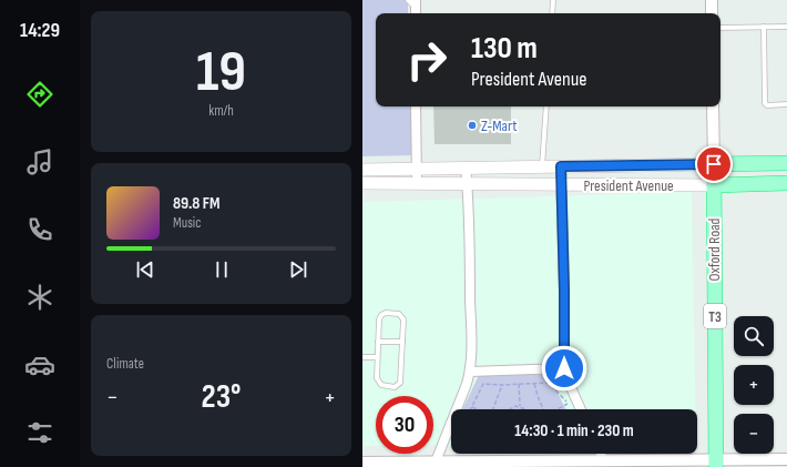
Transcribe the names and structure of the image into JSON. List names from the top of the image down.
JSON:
{
  "streets": {
    "highway": ["President Avenue", "Oxford Road", "T3"]
  },
  "crossings": [
    ["President Avenue", "Oxford Road"]
  ],
  "places": ["Z-Mart"],
  "page": {
    "tabs": "14:29",
    "tile": [
      ["19", "km/h"],
      "Climate"
    ],
    "turn": ["130 m", "President Avenue"],
    "song": ["89.8 FM", "Music"],
    "map_buttons": ["+", "−"],
    "heat": ["−", "23°", "+"],
    "limit": "30",
    "trip": "14:30 · 1 min · 230 m"
  }
}
